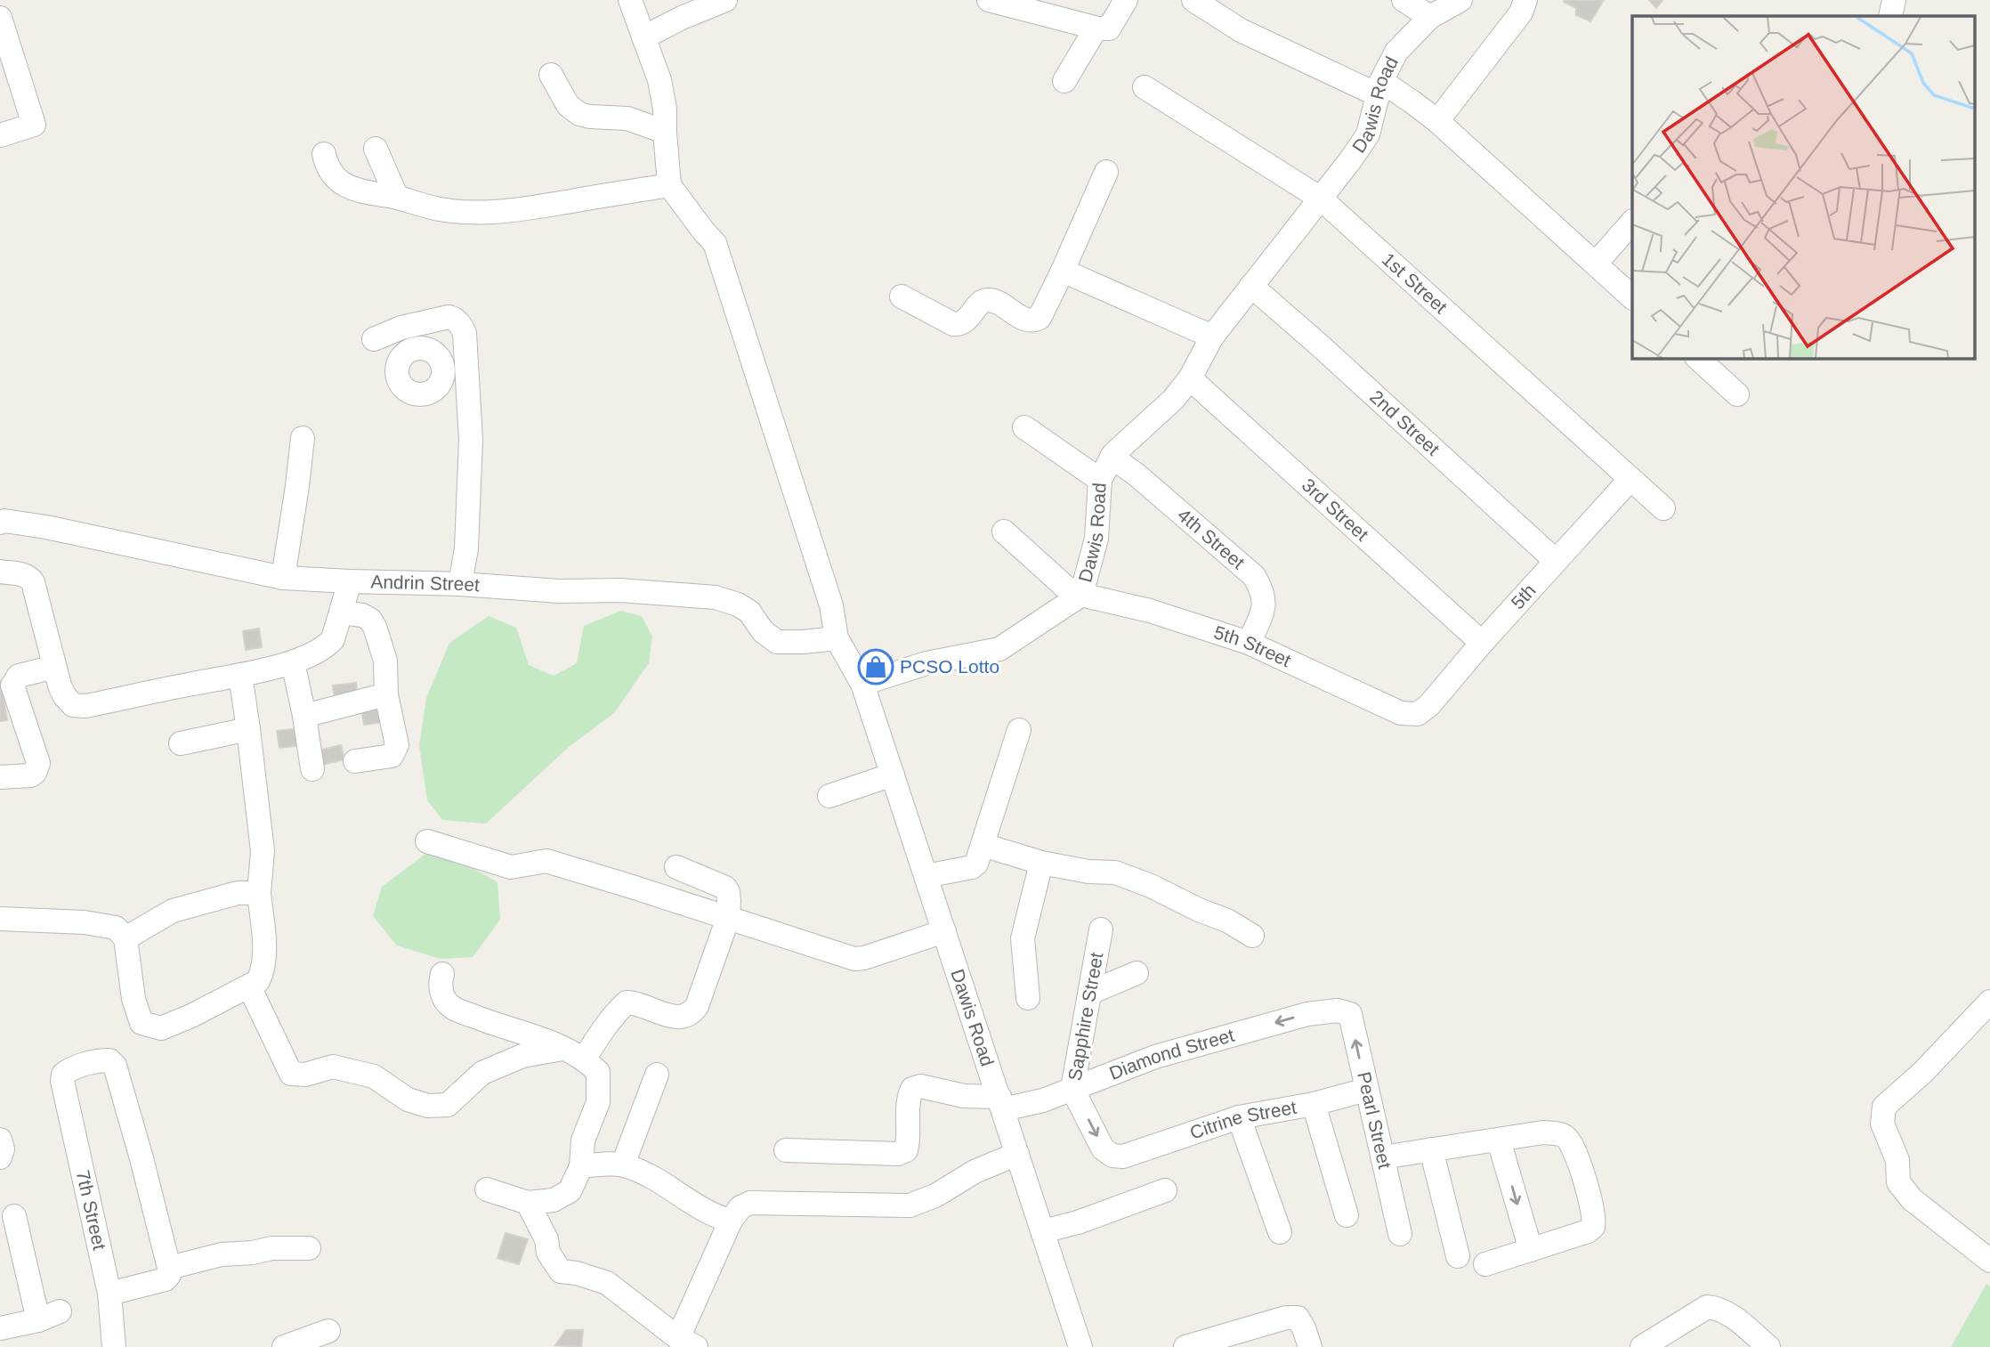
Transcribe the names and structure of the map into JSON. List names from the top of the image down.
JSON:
{
  "streets": {
    "street": [
      "Dawis Road",
      "1st Street",
      "2nd Street",
      "3rd Street",
      "4th Street",
      "Andrin Street",
      "5th",
      "5th Street",
      "Sapphire Street",
      "Diamond Street",
      "Citrine Street",
      "Pearl Street",
      "7th Street"
    ]
  },
  "crossings": [
    ["Dawis Road", "1st Street"],
    ["Dawis Road", "2nd Street"],
    ["Dawis Road", "3rd Street"],
    ["Dawis Road", "4th Street"],
    ["Dawis Road", "5th Street"],
    ["Dawis Road", "Diamond Street"],
    ["1st Street", "5th"],
    ["2nd Street", "5th"],
    ["3rd Street", "5th"],
    ["4th Street", "5th Street"],
    ["5th", "5th Street"],
    ["Sapphire Street", "Diamond Street"],
    ["Sapphire Street", "Citrine Street"],
    ["Diamond Street", "Pearl Street"],
    ["Citrine Street", "Pearl Street"]
  ],
  "one_way": ["Pearl Street"],
  "places": {
    "shop": ["PCSO Lotto"]
  }
}
